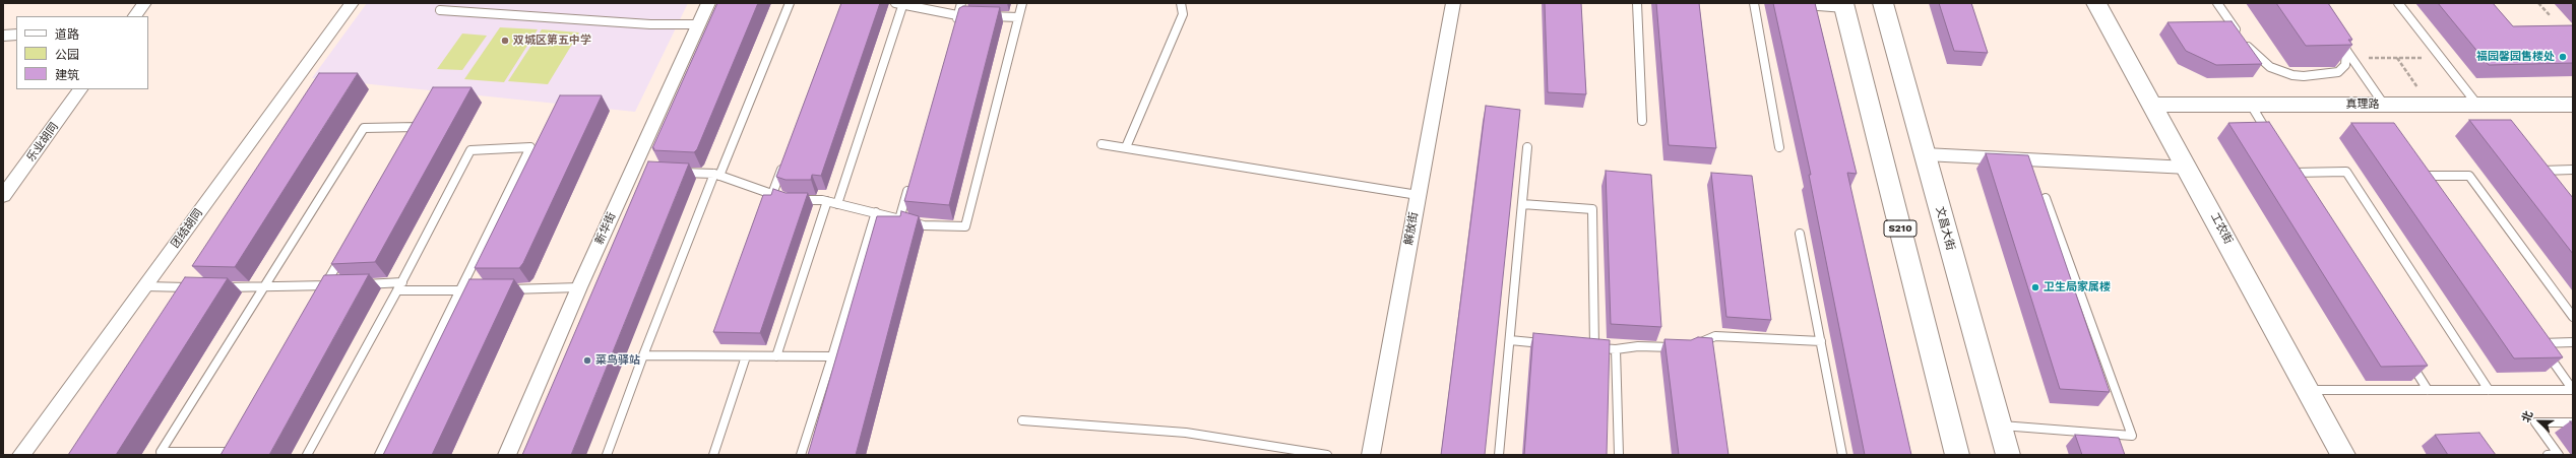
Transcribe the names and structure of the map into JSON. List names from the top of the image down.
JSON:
{
  "streets": {
    "main road": [
      "真理路",
      "S210",
      "文昌大街",
      "工农街"
    ],
    "street": [
      "乐业胡同",
      "团结胡同",
      "新华街",
      "解放街"
    ]
  },
  "crossings": [
    ["真理路", "工农街"]
  ],
  "places": [
    "双城区第五中学",
    "福园馨园售楼处",
    "卫生局家属楼",
    "菜鸟驿站"
  ],
  "legend": ["道路", "公园", "建筑"],
  "north": "left"
}
